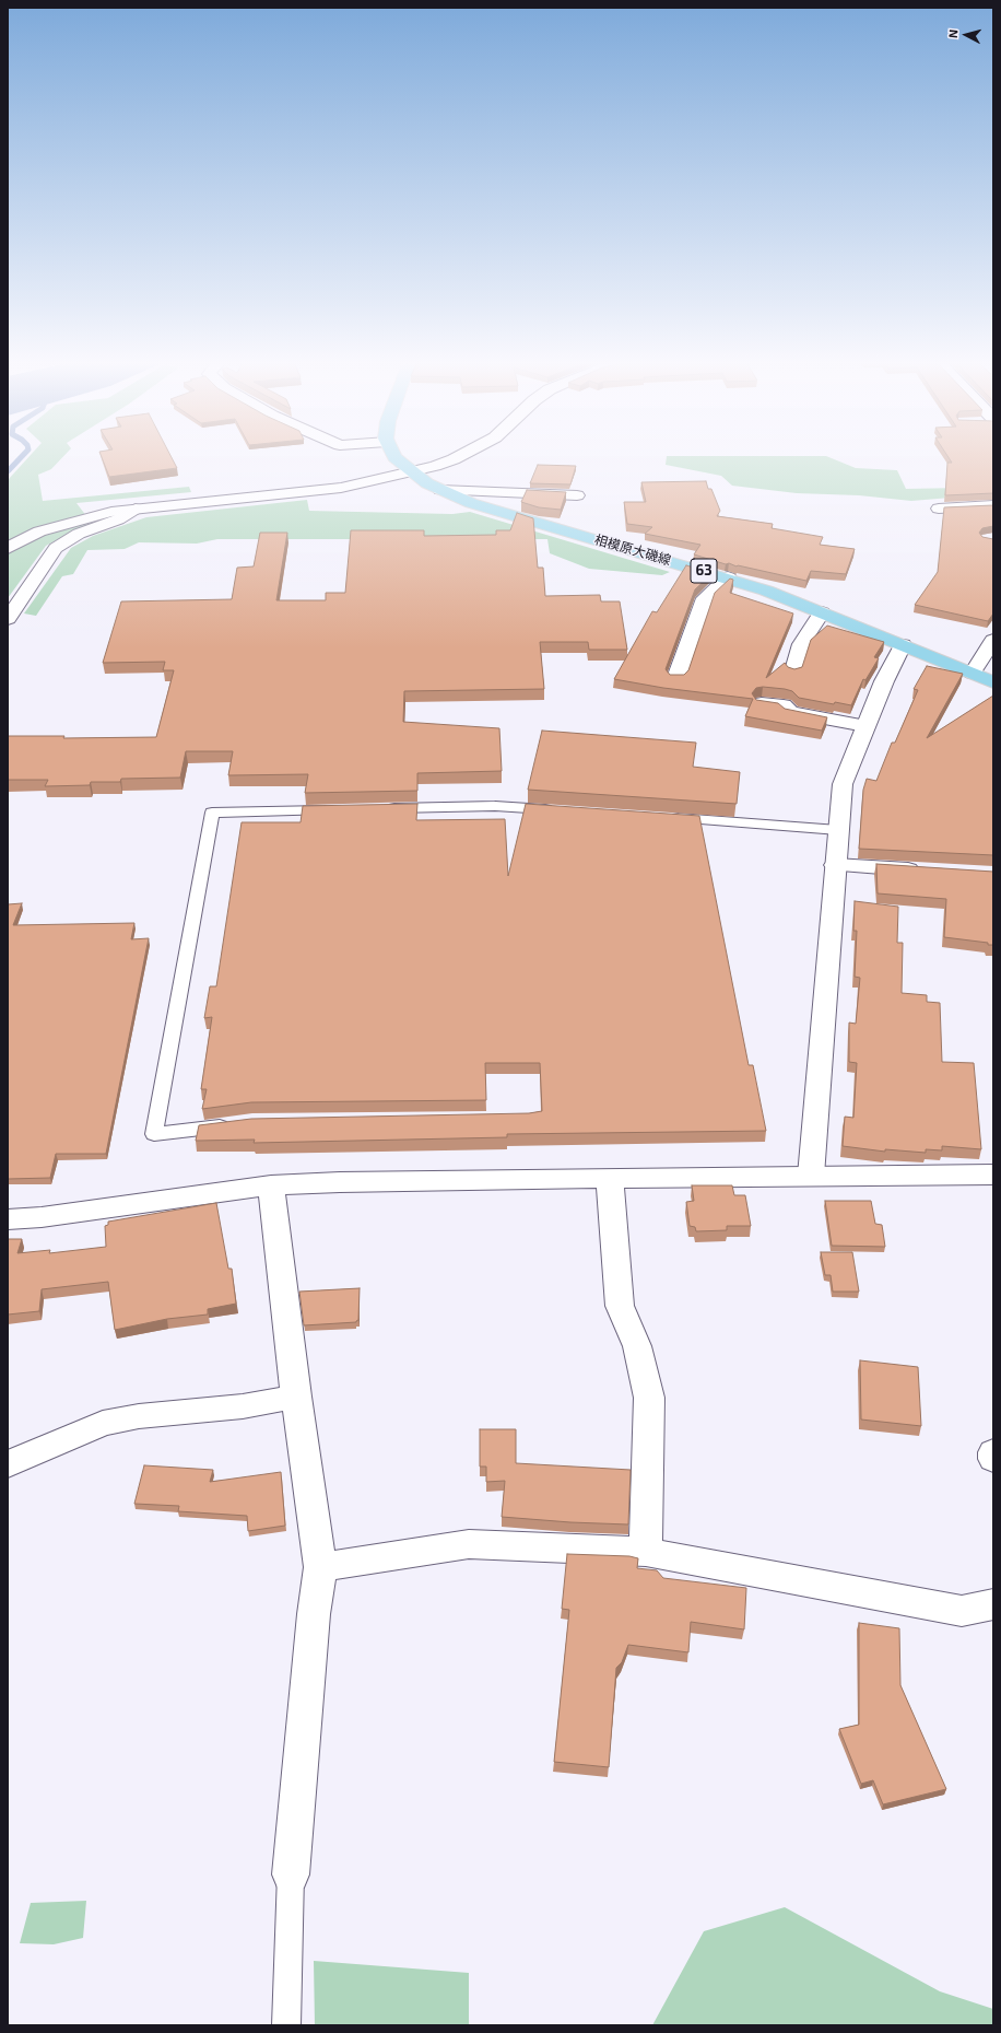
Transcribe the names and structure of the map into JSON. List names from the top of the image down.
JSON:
{
  "streets": {
    "main road": ["相模原大磯線", "63"]
  },
  "north": "left"
}
